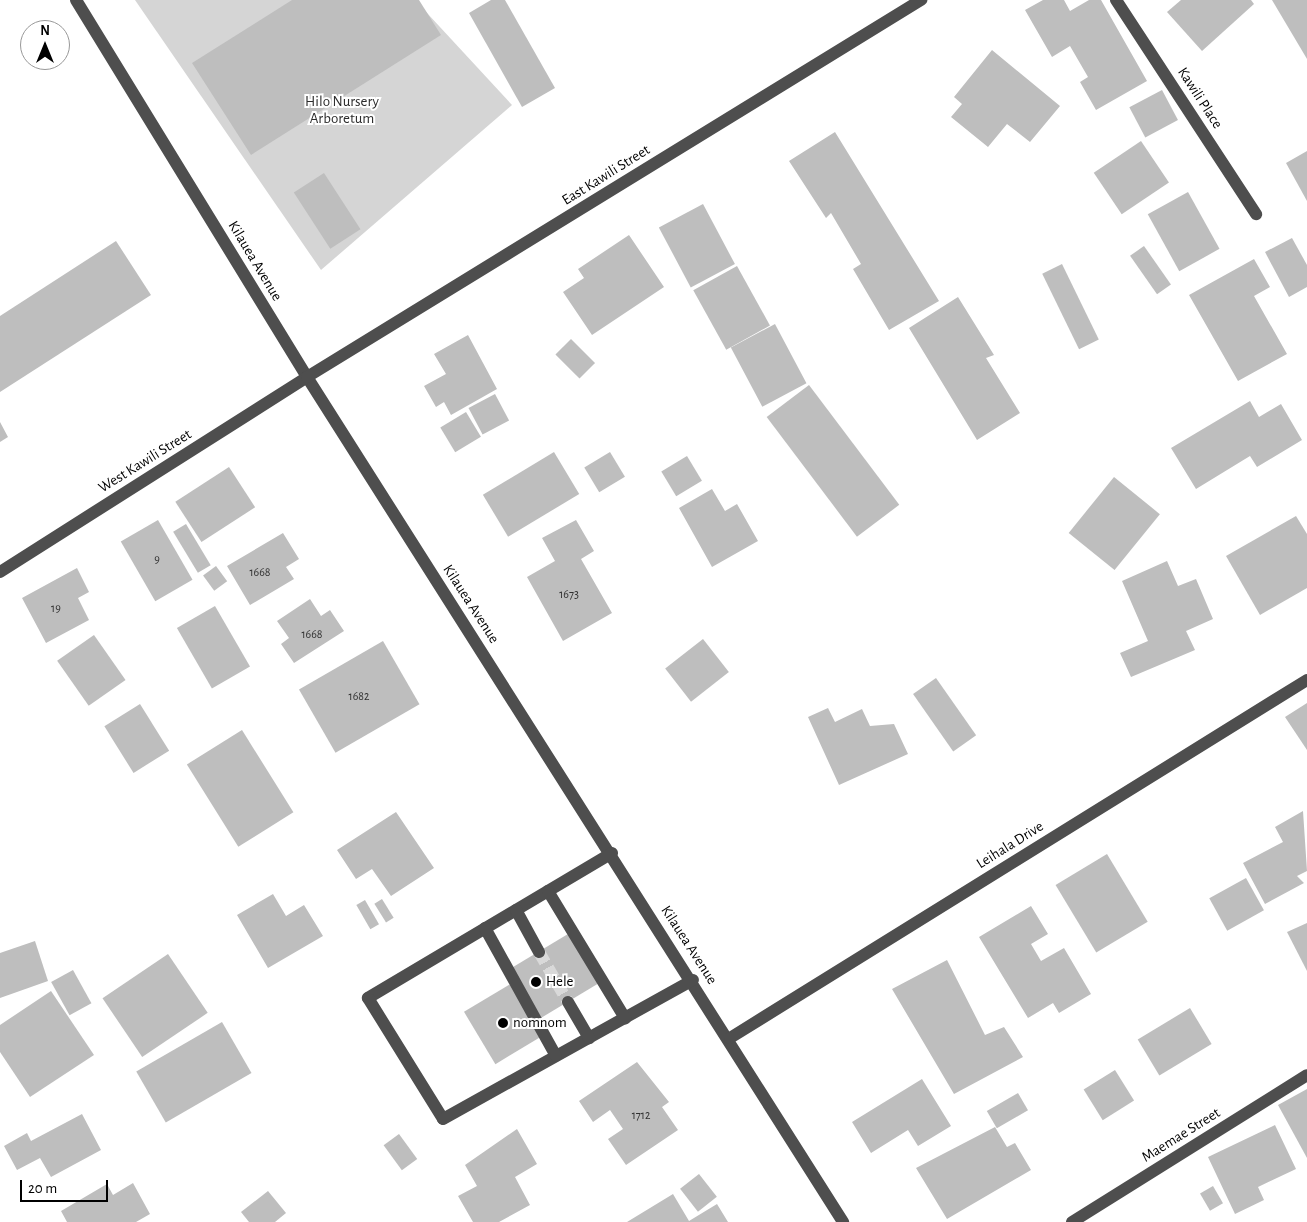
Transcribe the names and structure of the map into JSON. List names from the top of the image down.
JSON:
{
  "streets": {
    "street": [
      "Kawili Place",
      "East Kawili Street",
      "Kilauea Avenue",
      "West Kawili Street",
      "Leihala Drive",
      "Maemae Street"
    ]
  },
  "crossings": [
    ["East Kawili Street", "Kilauea Avenue"],
    ["East Kawili Street", "West Kawili Street"],
    ["Kilauea Avenue", "West Kawili Street"],
    ["Kilauea Avenue", "Leihala Drive"]
  ],
  "parks": ["Hilo Nursery Arboretum"],
  "places": ["Hele", "nomnom"],
  "house_numbers": [
    "9",
    "1668",
    "1673",
    "19",
    "1668",
    "1682",
    "1712"
  ],
  "scale_bar": "20 m",
  "north": "top"
}
